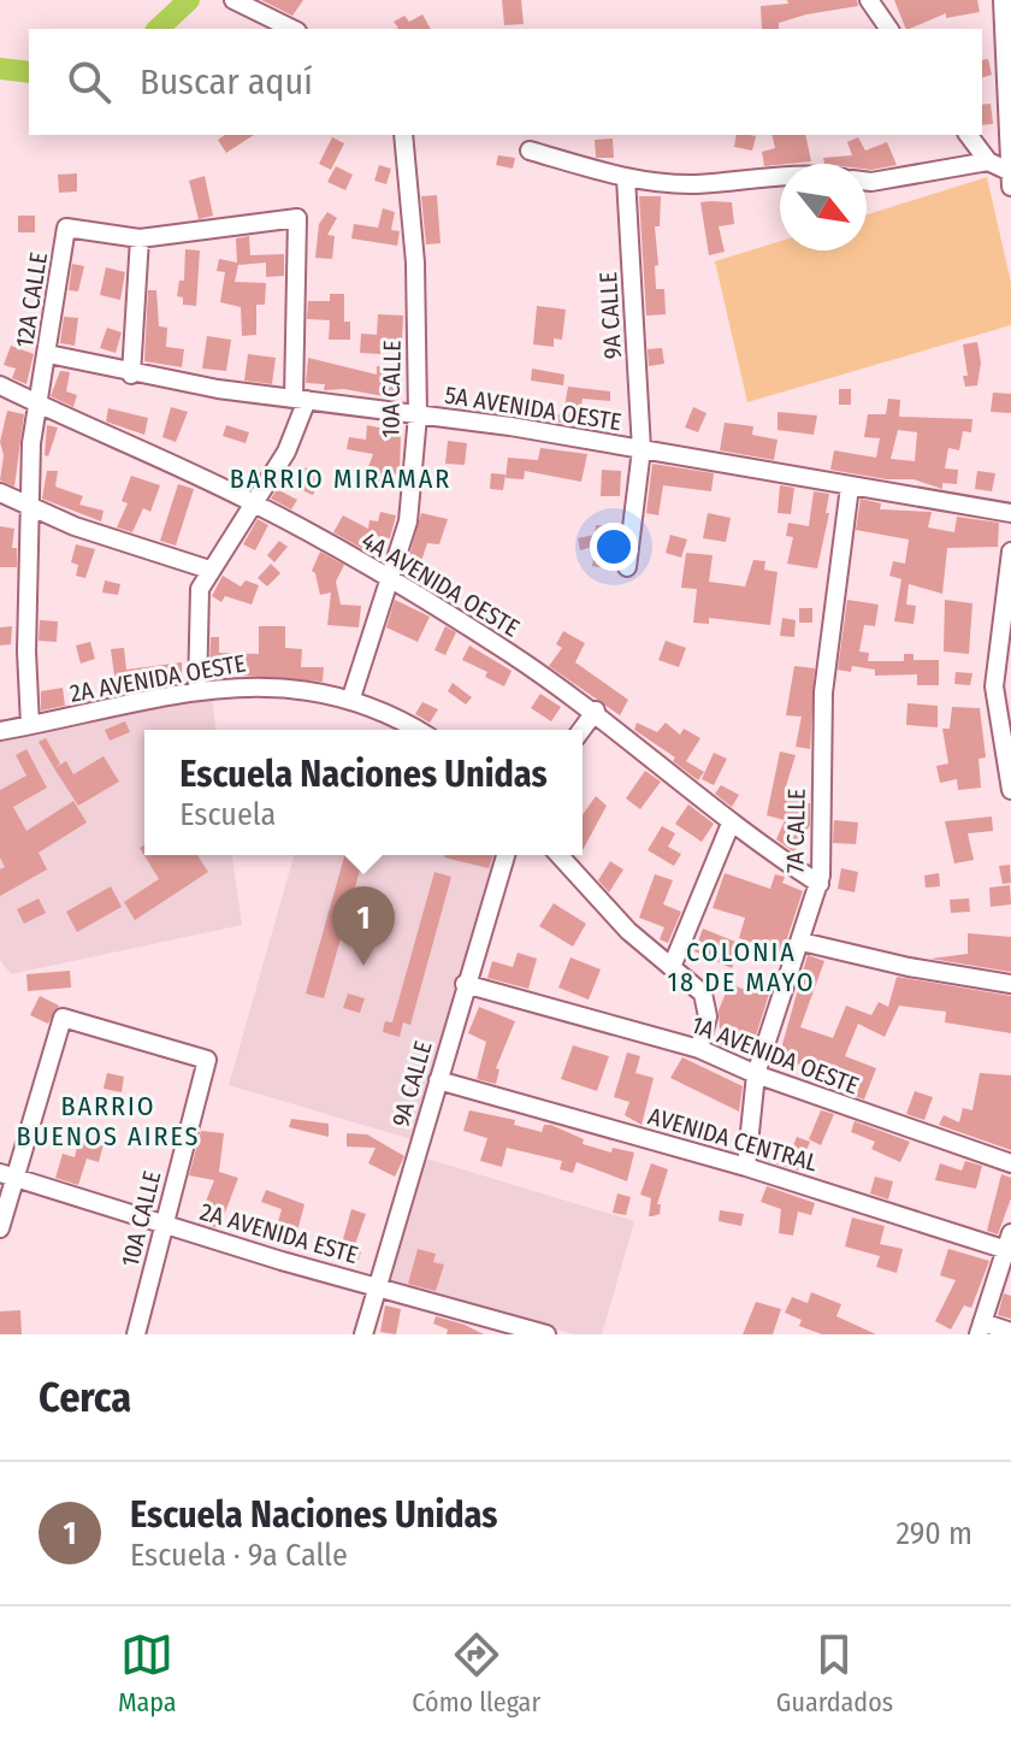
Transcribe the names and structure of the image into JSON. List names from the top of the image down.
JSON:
{
  "streets": {
    "street": [
      "12A CALLE",
      "9A CALLE",
      "10A CALLE",
      "5A AVENIDA OESTE",
      "4A AVENIDA OESTE",
      "2A AVENIDA OESTE",
      "7A CALLE",
      "1A AVENIDA OESTE",
      "AVENIDA CENTRAL",
      "2A AVENIDA ESTE"
    ]
  },
  "crossings": [
    ["12A CALLE", "5A AVENIDA OESTE"],
    ["12A CALLE", "4A AVENIDA OESTE"],
    ["12A CALLE", "2A AVENIDA OESTE"],
    ["9A CALLE", "5A AVENIDA OESTE"],
    ["9A CALLE", "1A AVENIDA OESTE"],
    ["9A CALLE", "AVENIDA CENTRAL"],
    ["9A CALLE", "2A AVENIDA ESTE"],
    ["10A CALLE", "5A AVENIDA OESTE"],
    ["10A CALLE", "4A AVENIDA OESTE"],
    ["10A CALLE", "2A AVENIDA OESTE"],
    ["10A CALLE", "2A AVENIDA ESTE"],
    ["5A AVENIDA OESTE", "7A CALLE"],
    ["4A AVENIDA OESTE", "7A CALLE"],
    ["7A CALLE", "1A AVENIDA OESTE"],
    ["7A CALLE", "AVENIDA CENTRAL"]
  ],
  "districts": ["BARRIO MIRAMAR", "COLONIA 18 DE MAYO", "BARRIO BUENOS AIRES"],
  "north": "bottom right",
  "page": {
    "search": "Buscar aquí",
    "popup": ["Escuela Naciones Unidas", "Escuela"],
    "pins": "1",
    "heading": "Cerca",
    "list": [
      {
        "mark": "1",
        "name": "Escuela Naciones Unidas",
        "note": "Escuela · 9a Calle",
        "value": "290 m"
      }
    ],
    "nav": ["Mapa", "Cómo llegar", "Guardados"]
  }
}
